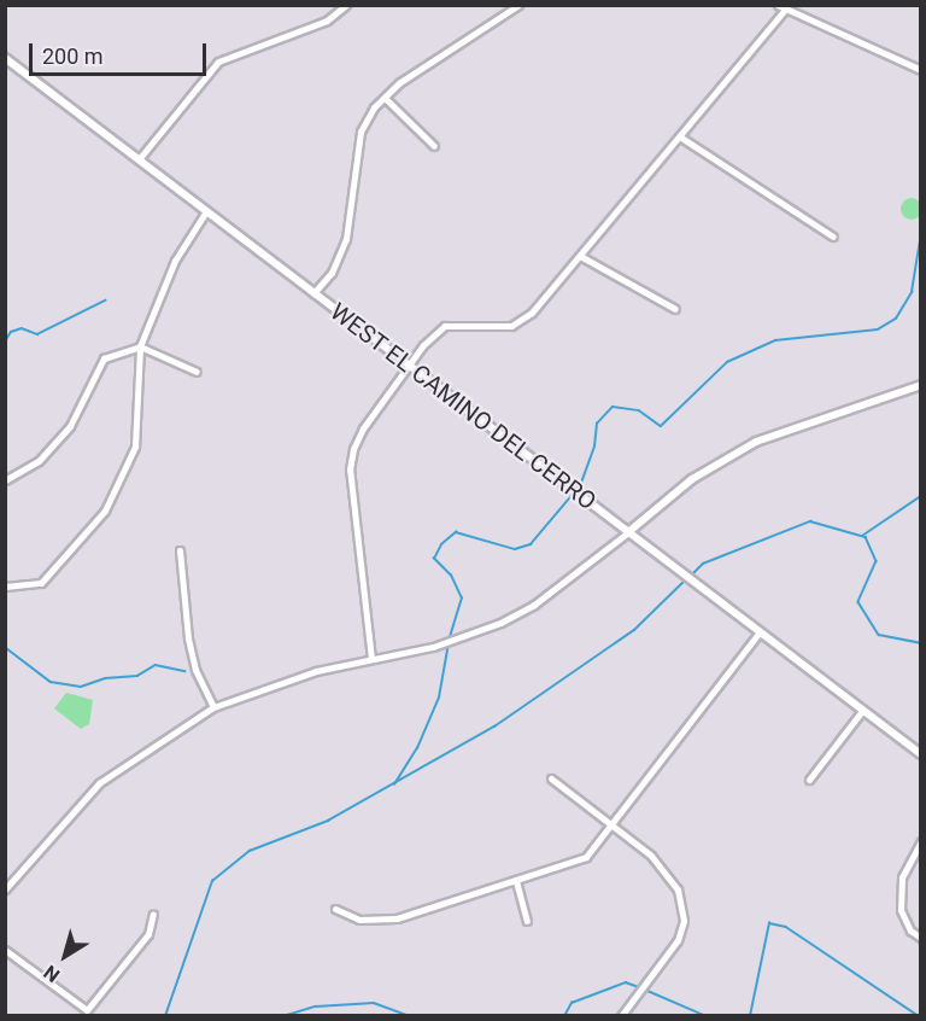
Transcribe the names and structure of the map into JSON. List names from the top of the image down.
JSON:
{
  "streets": {
    "street": ["WEST EL CAMINO DEL CERRO"]
  },
  "scale_bar": "200 m",
  "north": "bottom left"
}
